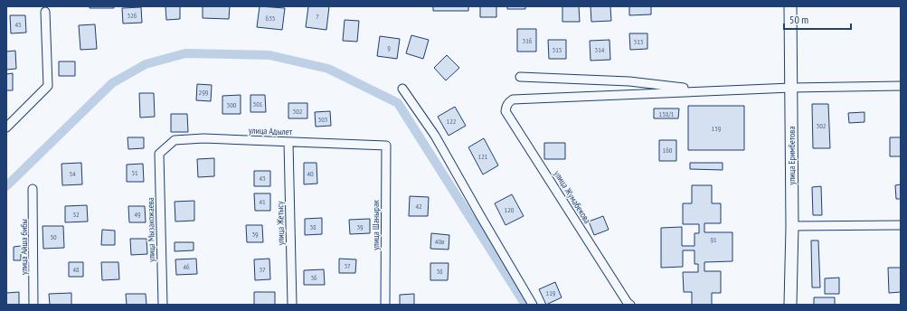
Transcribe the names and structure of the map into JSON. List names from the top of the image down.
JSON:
{
  "streets": {
    "main road": ["улица Еримбетова"],
    "street": [
      "улица Адылет",
      "улица Жумабекова",
      "улица Жетысу",
      "улица Шанырак",
      "улица Мызакожаева",
      "улица Айша бибы"
    ]
  },
  "crossings": [
    ["улица Адылет", "улица Жетысу"],
    ["улица Адылет", "улица Шанырак"],
    ["улица Адылет", "улица Мызакожаева"]
  ],
  "house_numbers": [
    "326",
    "7",
    "635",
    "45",
    "316",
    "313",
    "9",
    "315",
    "314",
    "299",
    "301",
    "300",
    "302",
    "158/1",
    "303",
    "122",
    "302",
    "159",
    "160",
    "121",
    "51",
    "54",
    "40",
    "43",
    "41",
    "42",
    "120",
    "52",
    "49",
    "38",
    "39",
    "39",
    "50",
    "91",
    "40а",
    "37",
    "46",
    "48",
    "37",
    "38",
    "36",
    "119"
  ],
  "scale_bar": "50 m"
}
